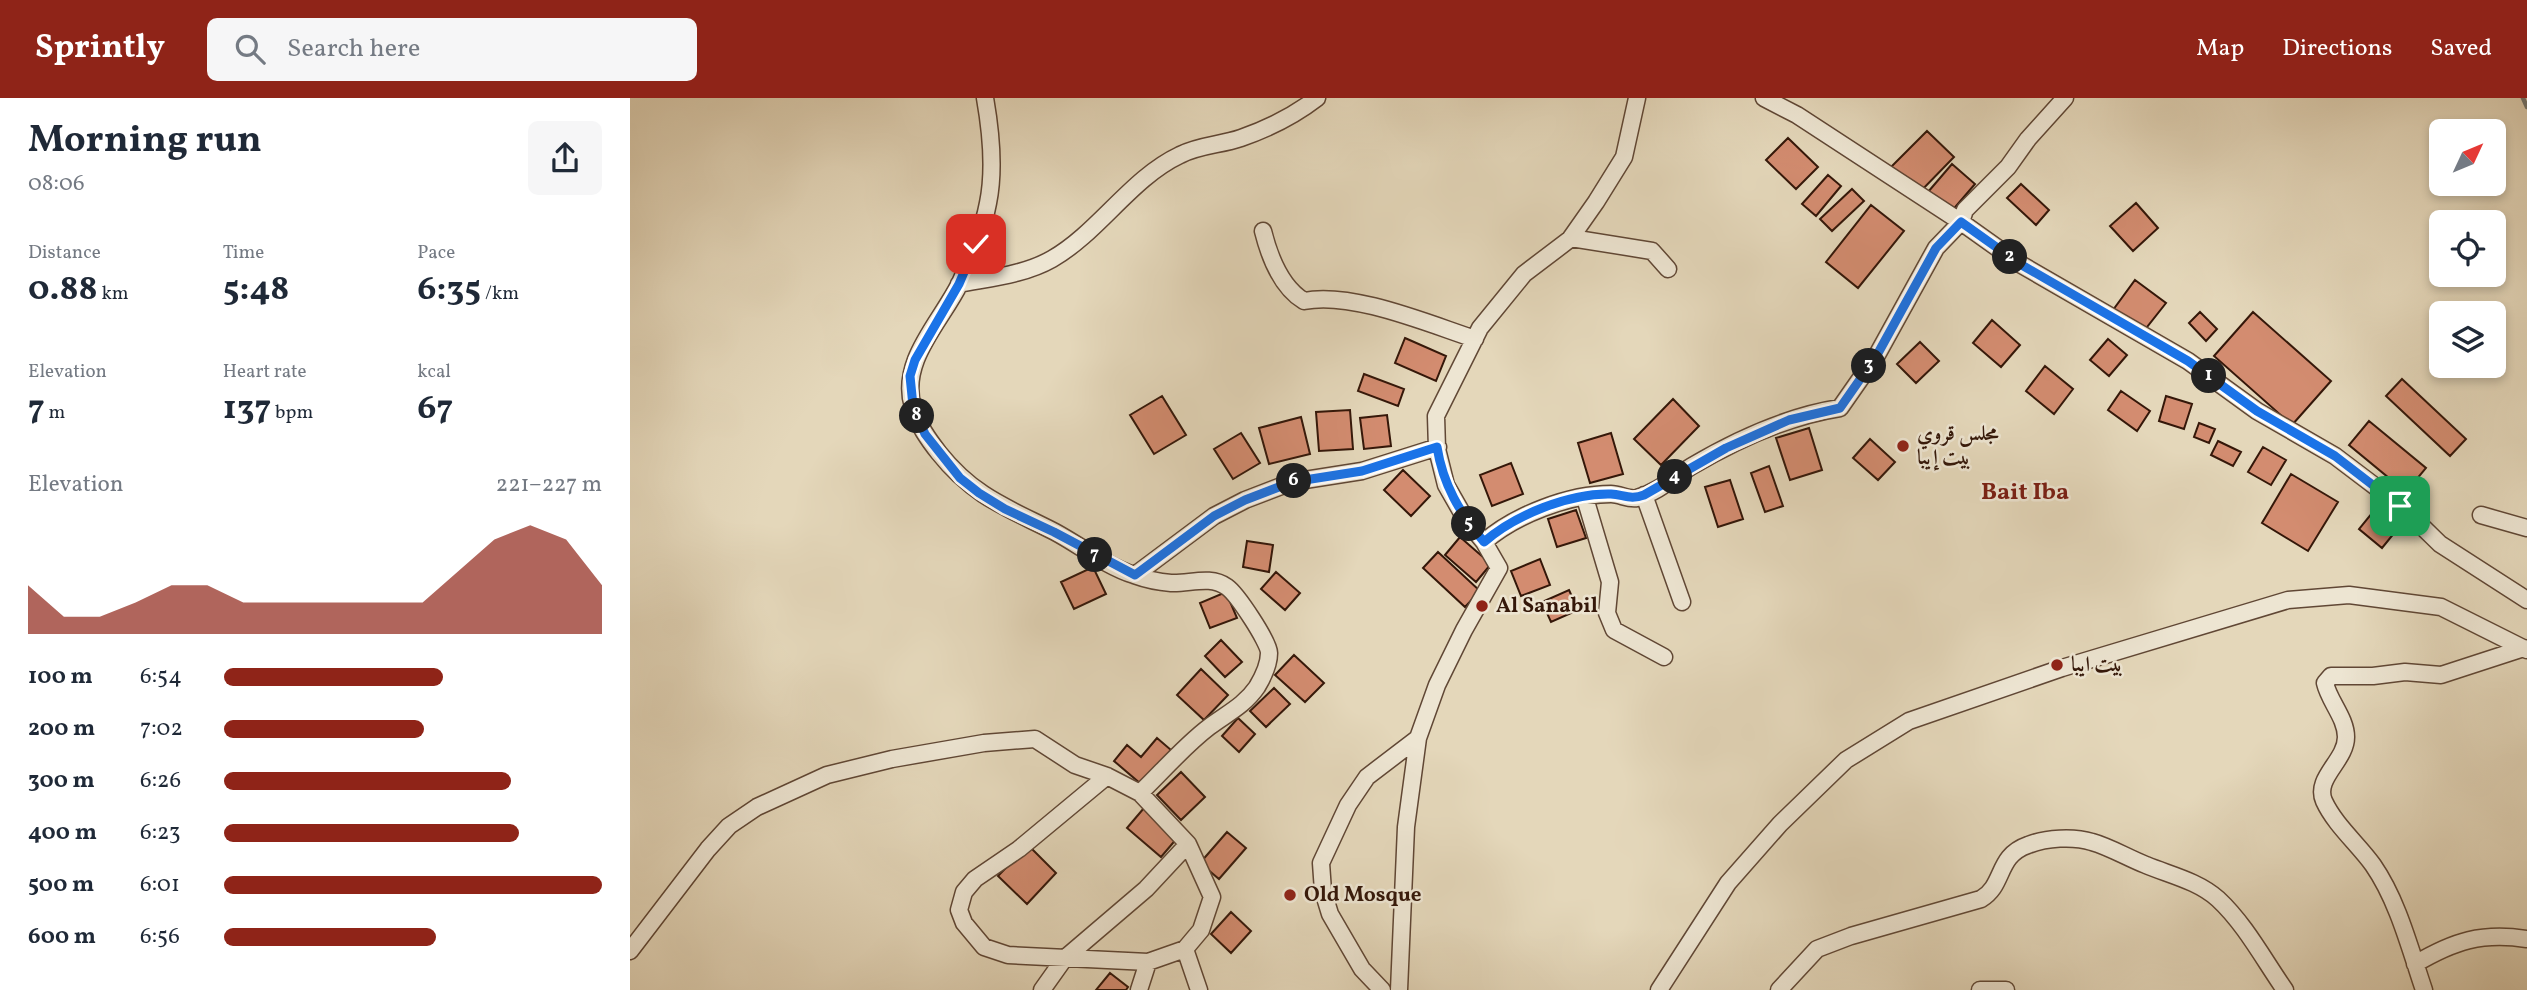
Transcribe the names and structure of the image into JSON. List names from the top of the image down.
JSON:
{
  "districts": ["Bait Iba"],
  "places": [
    "مجلس قروي بيت إيبا",
    "Al Sanabil",
    "بيت ايبا",
    "Old Mosque"
  ],
  "north": "top right",
  "page": {
    "header": "Sprintly",
    "search": "Search here",
    "nav": ["Map", "Directions", "Saved"],
    "heading": ["Morning run", "08:06"],
    "stats": [
      ["Distance", "0.88 km"],
      ["Time", "5:48"],
      ["Pace", "6:35 /km"],
      ["Elevation", "7 m"],
      ["Heart rate", "137 bpm"],
      ["kcal", "67"]
    ],
    "pins": [
      "2",
      "3",
      "1",
      "8",
      "4",
      "6",
      "5",
      "7"
    ],
    "chart": ["Elevation", "221–227 m"],
    "list": [
      {
        "name": "100 m",
        "note": "6:54"
      },
      {
        "name": "200 m",
        "note": "7:02"
      },
      {
        "name": "300 m",
        "note": "6:26"
      },
      {
        "name": "400 m",
        "note": "6:23"
      },
      {
        "name": "500 m",
        "note": "6:01"
      },
      {
        "name": "600 m",
        "note": "6:56"
      }
    ]
  }
}
